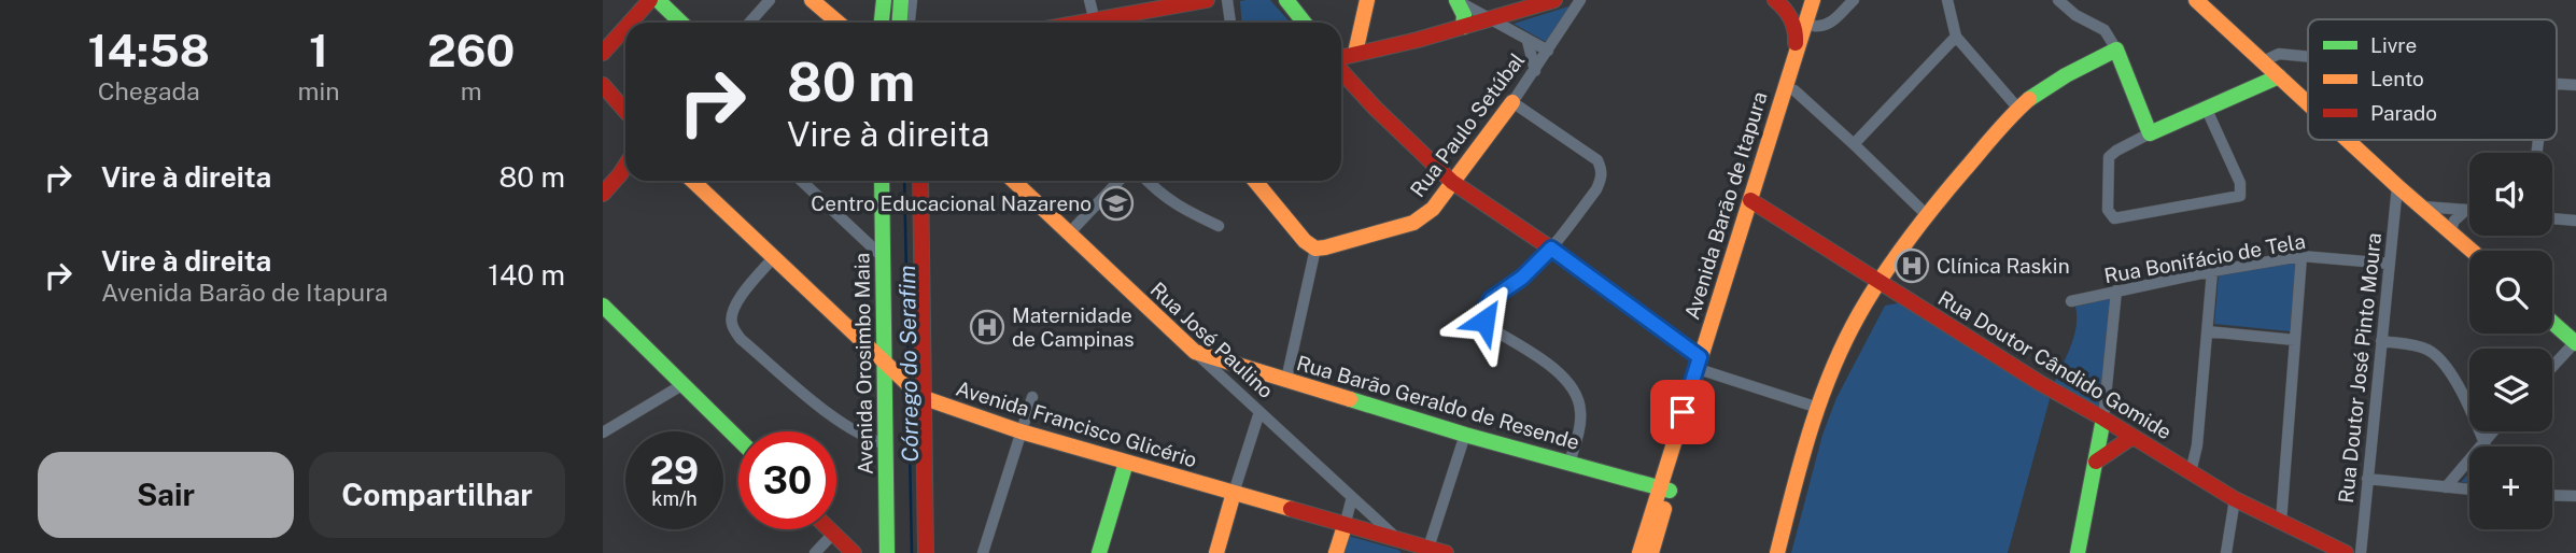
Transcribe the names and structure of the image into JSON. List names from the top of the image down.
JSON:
{
  "streets": {
    "main road": [
      "Rua Paulo Setúbal",
      "Avenida Barão de Itapura",
      "Rua José Paulino",
      "Avenida Orosimbo Maia",
      "Rua Doutor Cândido Gomide",
      "Rua Barão Geraldo de Resende",
      "Avenida Francisco Glicério"
    ],
    "street": ["Rua Bonifácio de Tela", "Rua Doutor José Pinto Moura"]
  },
  "crossings": [
    ["Avenida Barão de Itapura", "Rua Doutor Cândido Gomide"],
    ["Avenida Barão de Itapura", "Rua Barão Geraldo de Resende"],
    ["Rua Bonifácio de Tela", "Rua Doutor José Pinto Moura"],
    ["Rua José Paulino", "Rua Barão Geraldo de Resende"],
    ["Rua José Paulino", "Avenida Francisco Glicério"],
    ["Avenida Orosimbo Maia", "Avenida Francisco Glicério"]
  ],
  "water": ["Córrego do Serafim"],
  "places": {
    "school or university": ["Centro Educacional Nazareno"],
    "hospital": ["Clínica Raskin", "Maternidade de Campinas"]
  },
  "legend": ["Livre", "Lento", "Parado"],
  "page": {
    "eta": [
      "14:58",
      "Chegada",
      "1",
      "min",
      "260",
      "m"
    ],
    "turn": ["80 m", "Vire à direita"],
    "list": [
      {
        "name": "Vire à direita",
        "value": "80 m"
      },
      {
        "name": "Vire à direita",
        "note": "Avenida Barão de Itapura",
        "value": "140 m"
      }
    ],
    "map_buttons": "+",
    "speed": "29 km/h",
    "limit": "30",
    "buttons": ["Sair", "Compartilhar"]
  }
}
